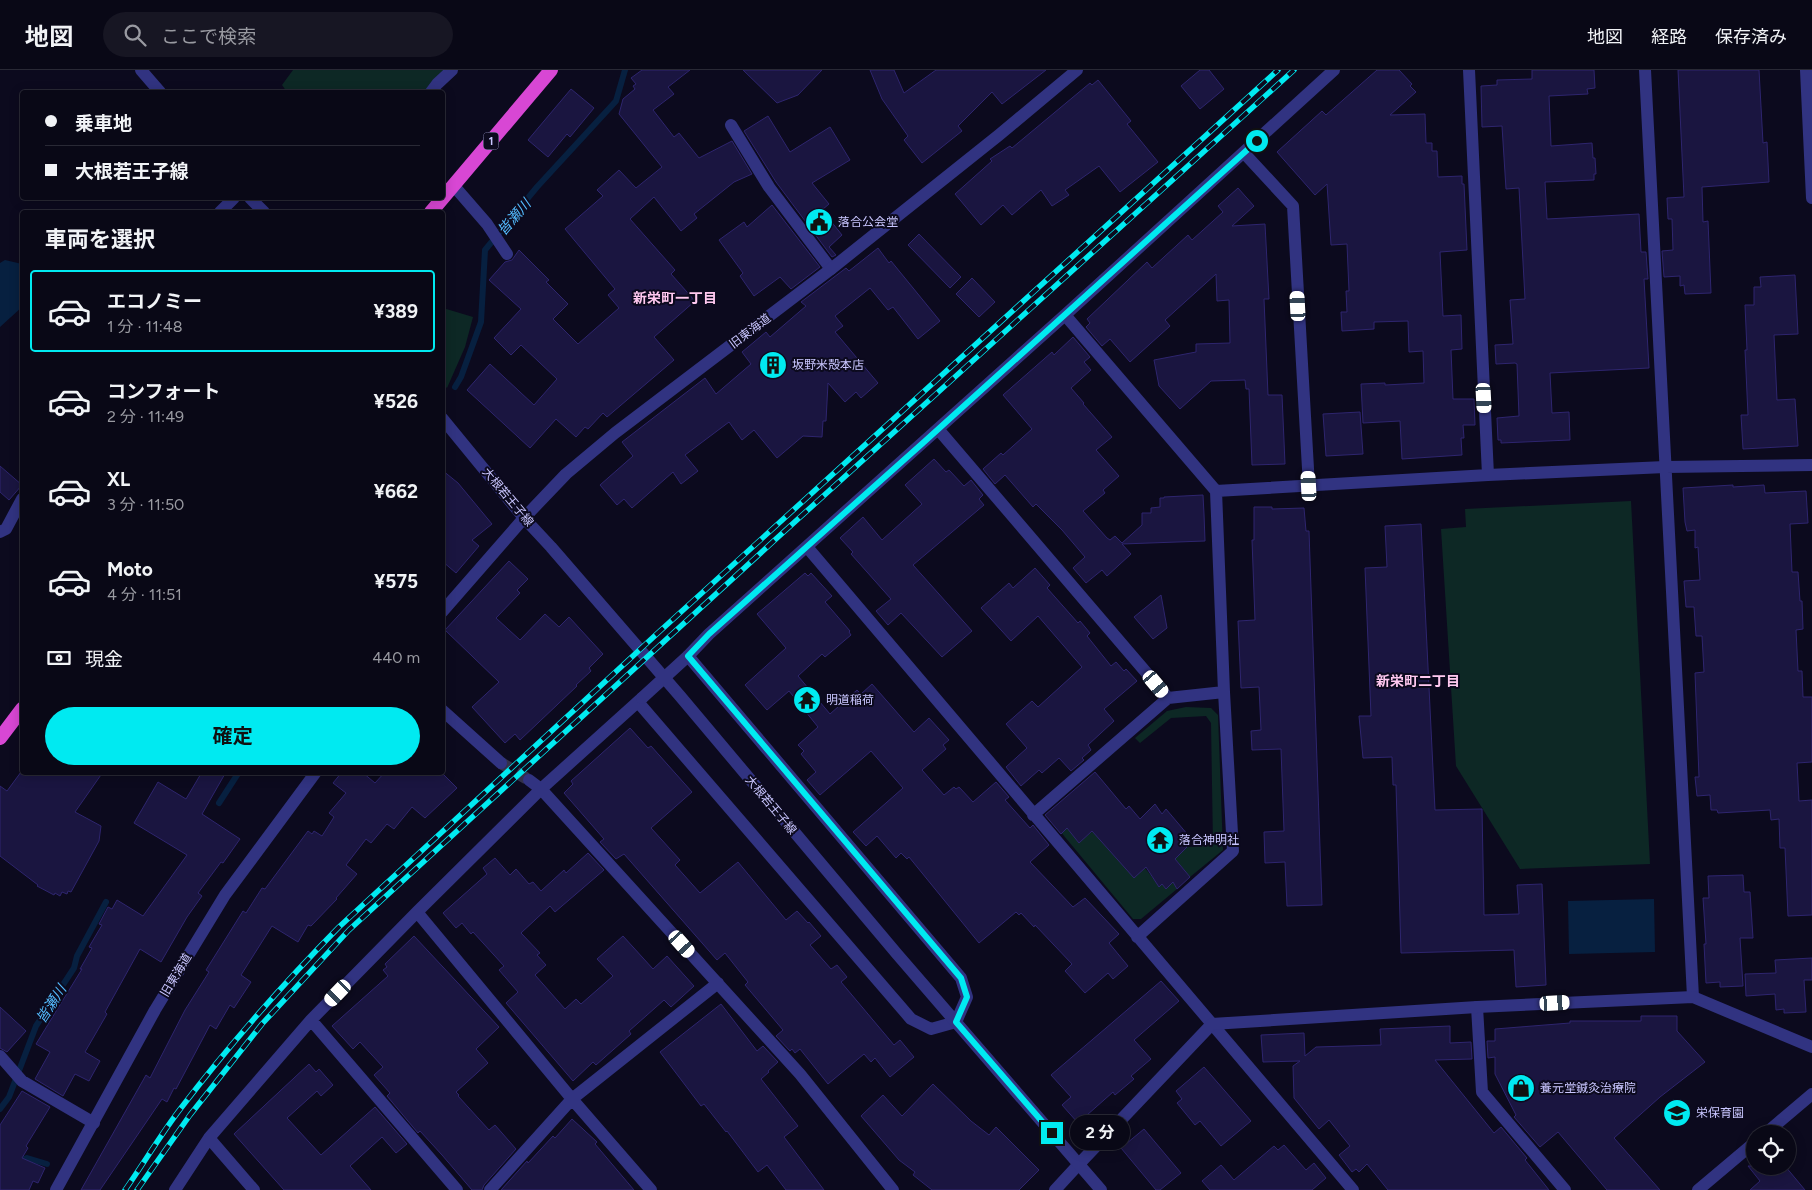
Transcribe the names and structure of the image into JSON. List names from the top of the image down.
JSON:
{
  "streets": {
    "highway": ["1"],
    "street": ["旧東海道", "大根若王子線"]
  },
  "crossings": [
    ["旧東海道", "大根若王子線"]
  ],
  "districts": ["新栄町一丁目", "新栄町二丁目"],
  "water": ["皆瀬川"],
  "places": {
    "public building": ["落合公会堂"],
    "building": ["坂野米殻本店"],
    "temple": ["明道稲荷", "落合神明社"],
    "shop": ["養元堂鍼灸治療院"],
    "school or university": ["栄保育園"]
  },
  "page": {
    "header": "地図",
    "search": "ここで検索",
    "nav": ["地図", "経路", "保存済み"],
    "banner": ["乗車地", "大根若王子線"],
    "heading": "車両を選択",
    "list": [
      {
        "name": "エコノミー",
        "note": "1 分 · 11:48",
        "value": "¥389"
      },
      {
        "name": "コンフォート",
        "note": "2 分 · 11:49",
        "value": "¥526"
      },
      {
        "name": "XL",
        "note": "3 分 · 11:50",
        "value": "¥662"
      },
      {
        "name": "Moto",
        "note": "4 分 · 11:51",
        "value": "¥575"
      }
    ],
    "pay": ["現金", "440 m"],
    "buttons": "確定",
    "bubble": "2 分"
  }
}
